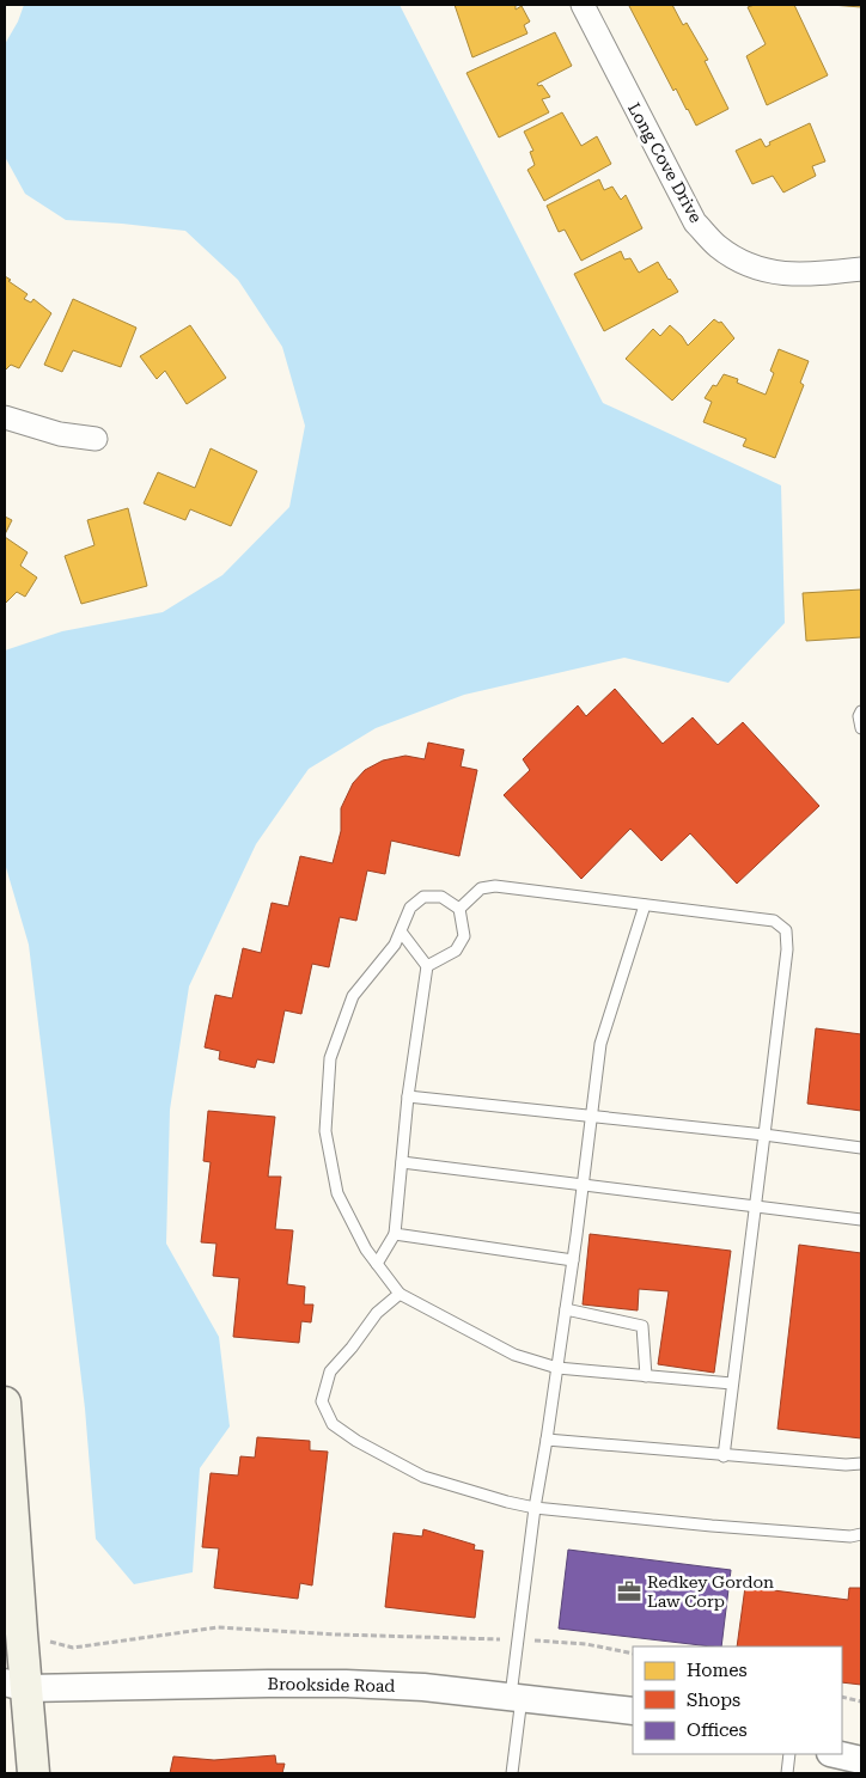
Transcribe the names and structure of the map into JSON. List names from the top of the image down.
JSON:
{
  "streets": {
    "street": ["Long Cove Drive", "Brookside Road"]
  },
  "places": {
    "office": ["Redkey Gordon Law Corp"]
  },
  "legend": ["Homes", "Shops", "Offices"]
}
